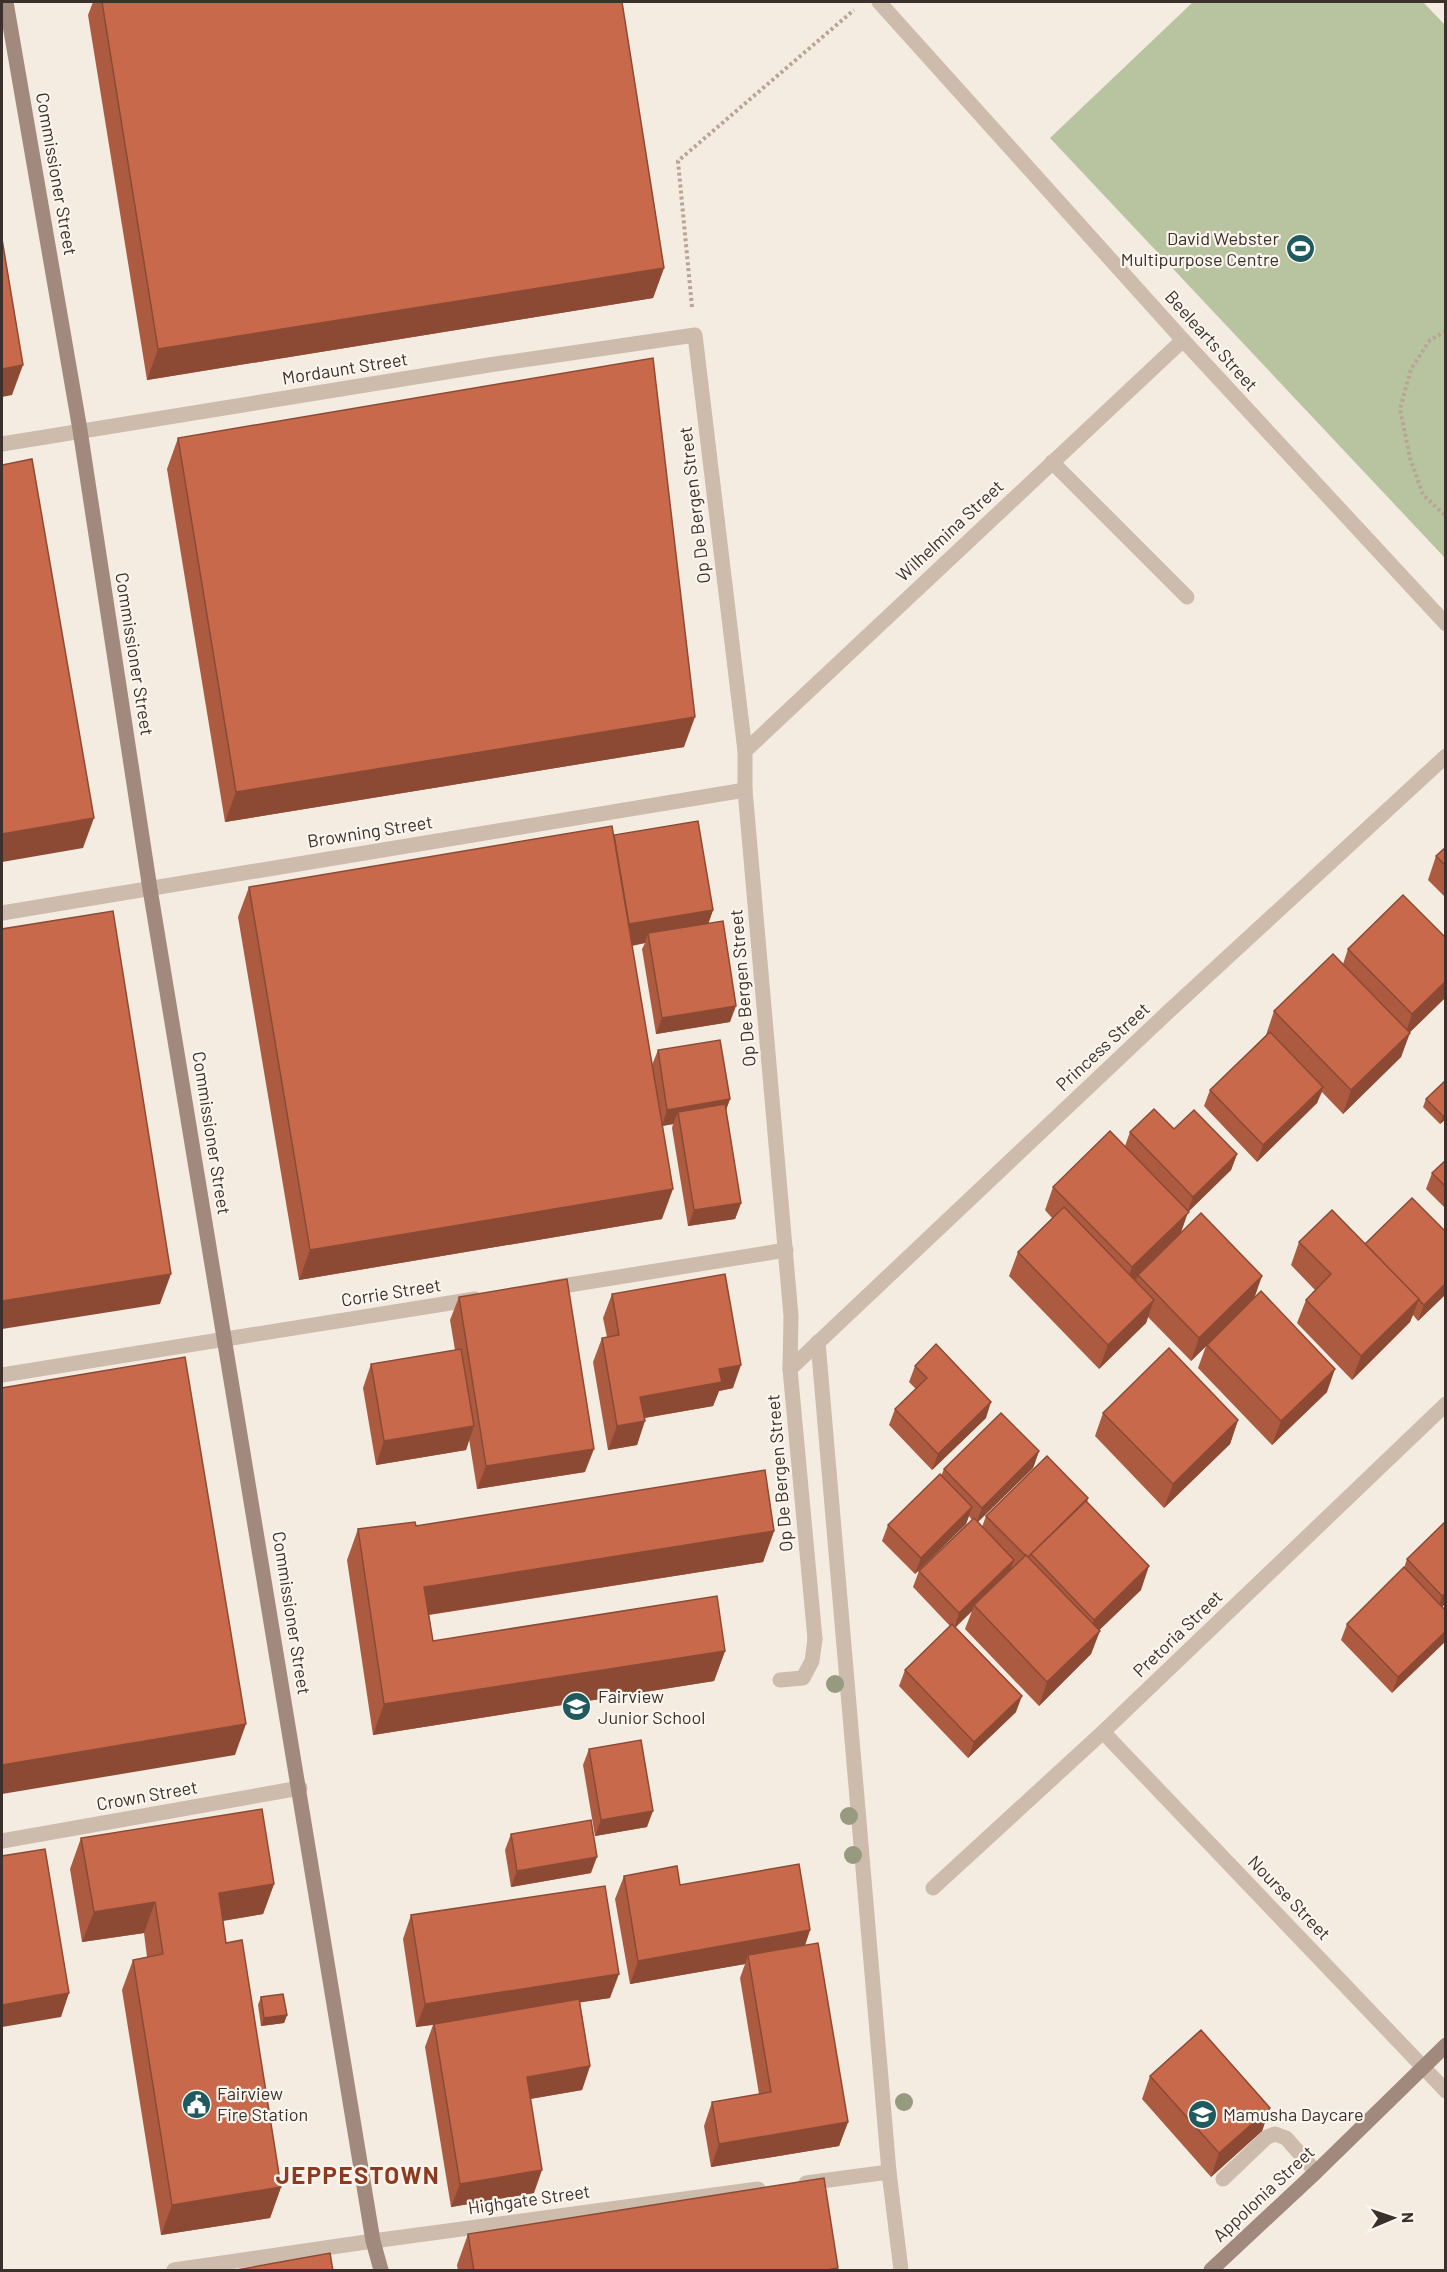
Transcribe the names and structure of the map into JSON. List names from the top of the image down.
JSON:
{
  "streets": {
    "main road": ["Commissioner Street", "Appolonia Street"],
    "street": [
      "Beelearts Street",
      "Mordaunt Street",
      "Op De Bergen Street",
      "Wilhelmina Street",
      "Browning Street",
      "Princess Street",
      "Corrie Street",
      "Pretoria Street",
      "Crown Street",
      "Nourse Street",
      "Highgate Street"
    ]
  },
  "crossings": [
    ["Commissioner Street", "Mordaunt Street"],
    ["Commissioner Street", "Browning Street"],
    ["Commissioner Street", "Corrie Street"],
    ["Commissioner Street", "Crown Street"],
    ["Commissioner Street", "Highgate Street"],
    ["Beelearts Street", "Wilhelmina Street"],
    ["Mordaunt Street", "Op De Bergen Street"],
    ["Op De Bergen Street", "Wilhelmina Street"],
    ["Op De Bergen Street", "Browning Street"],
    ["Op De Bergen Street", "Princess Street"],
    ["Pretoria Street", "Nourse Street"],
    ["Nourse Street", "Appolonia Street"]
  ],
  "districts": ["JEPPESTOWN"],
  "places": {
    "sports": ["David Webster Multipurpose Centre"],
    "school or university": ["Fairview Junior School", "Mamusha Daycare"],
    "public building": ["Fairview Fire Station"]
  },
  "north": "right"
}
